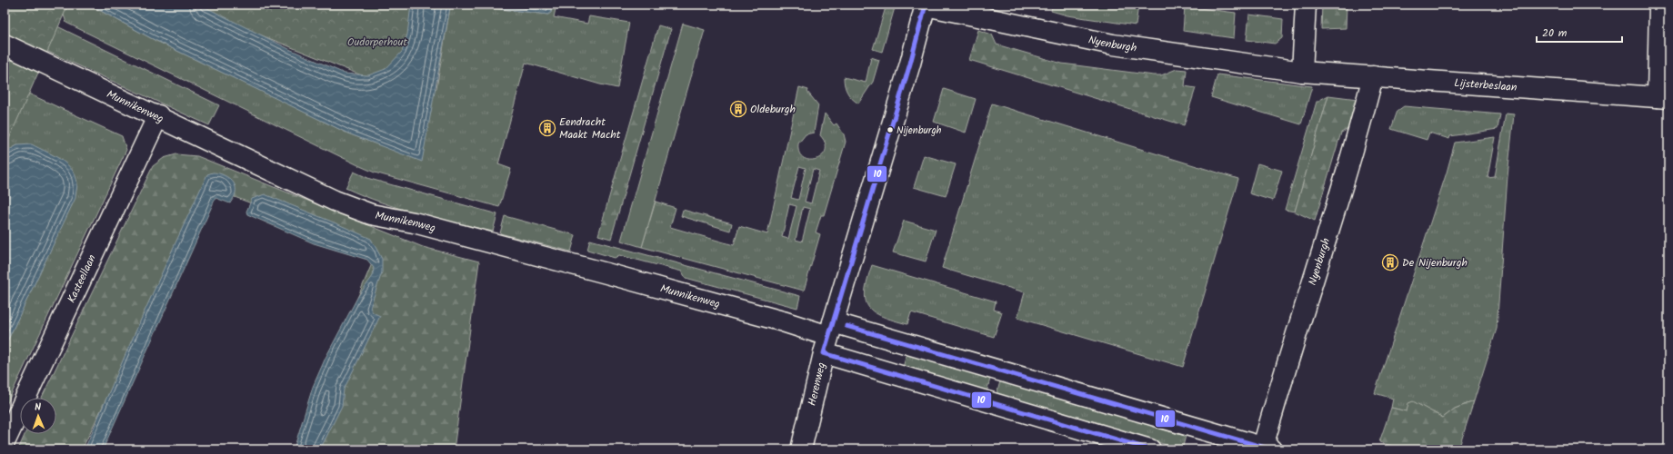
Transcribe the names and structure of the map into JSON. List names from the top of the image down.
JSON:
{
  "streets": {
    "street": [
      "Nyenburgh",
      "Lijsterbeslaan",
      "Munnikenweg",
      "Kasteellaan",
      "Herenweg"
    ]
  },
  "crossings": [
    ["Nyenburgh", "Lijsterbeslaan"],
    ["Nyenburgh", "Munnikenweg"],
    ["Nyenburgh", "Herenweg"],
    ["Munnikenweg", "Kasteellaan"],
    ["Munnikenweg", "Herenweg"]
  ],
  "parks": ["Oudorperhout"],
  "places": {
    "building": ["Oldeburgh", "Eendracht Maakt Macht", "De Nijenburgh"],
    "other": ["Nijenburgh"]
  },
  "lines": ["transit line 10"],
  "scale_bar": "20 m",
  "north": "top"
}
